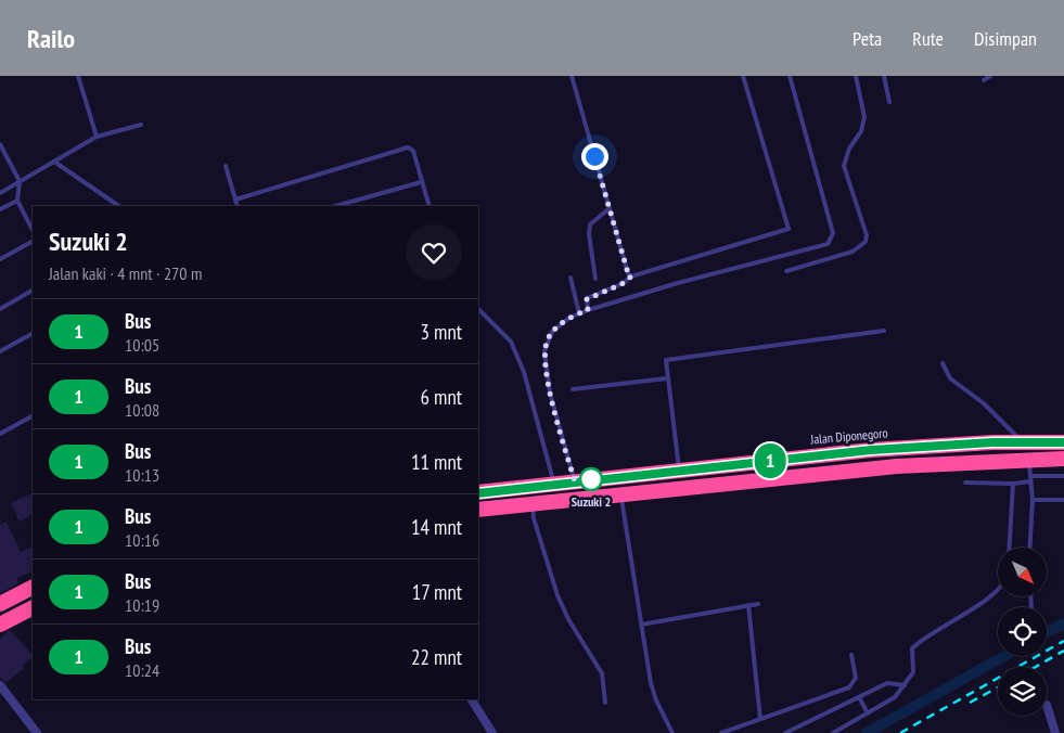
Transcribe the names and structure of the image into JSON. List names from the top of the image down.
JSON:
{
  "streets": {
    "highway": ["Jalan Diponegoro"]
  },
  "places": ["Suzuki 2"],
  "lines": ["bus line 1"],
  "north": "bottom right",
  "page": {
    "header": "Railo",
    "nav": ["Peta", "Rute", "Disimpan"],
    "on_map": "1",
    "heading": ["Suzuki 2", "Jalan kaki · 4 mnt · 270 m"],
    "list": [
      {
        "mark": "1",
        "name": "Bus",
        "note": "10:05",
        "value": "3 mnt"
      },
      {
        "mark": "1",
        "name": "Bus",
        "note": "10:08",
        "value": "6 mnt"
      },
      {
        "mark": "1",
        "name": "Bus",
        "note": "10:13",
        "value": "11 mnt"
      },
      {
        "mark": "1",
        "name": "Bus",
        "note": "10:16",
        "value": "14 mnt"
      },
      {
        "mark": "1",
        "name": "Bus",
        "note": "10:19",
        "value": "17 mnt"
      },
      {
        "mark": "1",
        "name": "Bus",
        "note": "10:24",
        "value": "22 mnt"
      }
    ]
  }
}
